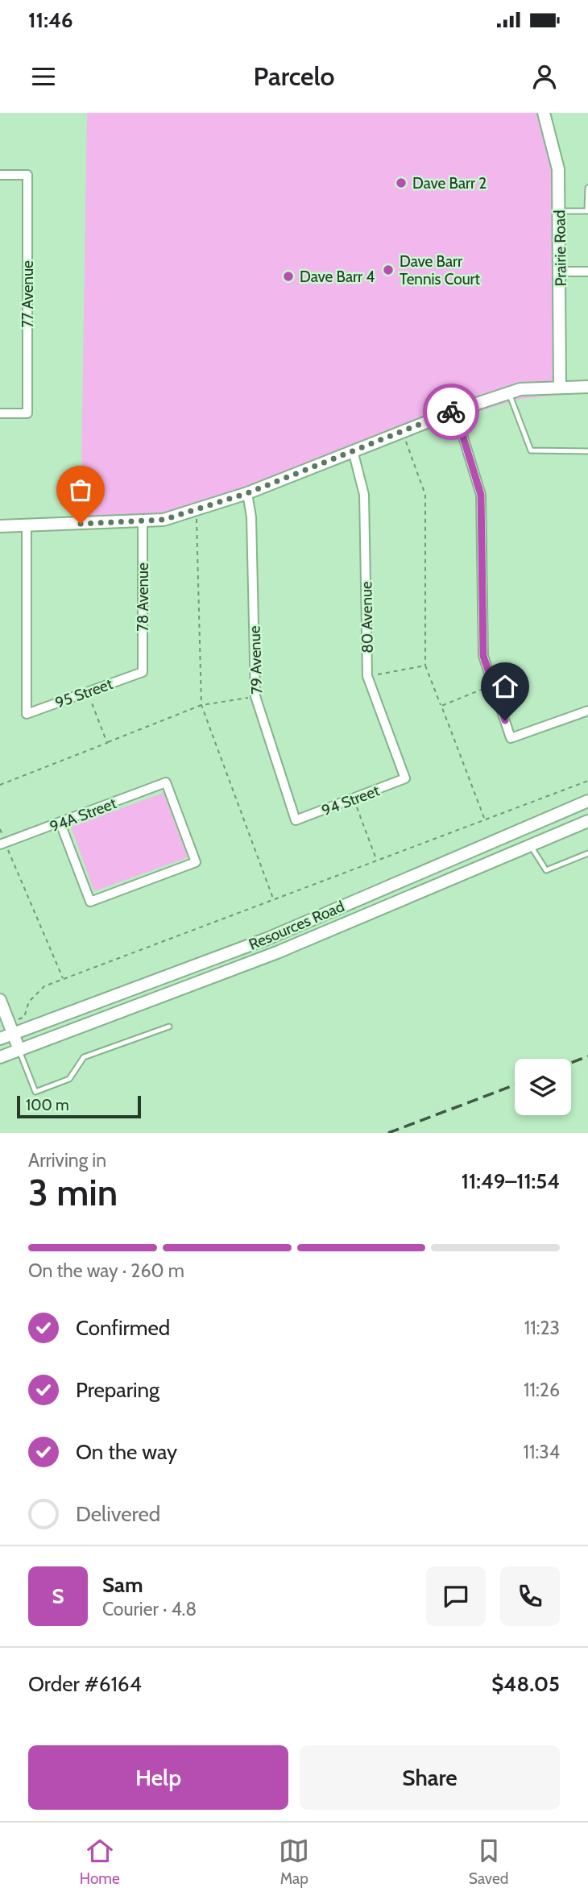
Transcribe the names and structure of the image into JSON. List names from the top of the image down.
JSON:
{
  "streets": {
    "main road": ["Prairie Road", "Resources Road"],
    "street": [
      "77 Avenue",
      "78 Avenue",
      "80 Avenue",
      "79 Avenue",
      "95 Street",
      "94 Street",
      "94A Street"
    ]
  },
  "crossings": [
    ["78 Avenue", "95 Street"],
    ["80 Avenue", "94 Street"],
    ["79 Avenue", "94 Street"]
  ],
  "places": ["Dave Barr 2", "Dave Barr Tennis Court", "Dave Barr 4"],
  "scale_bar": "100 m",
  "page": {
    "status": "11:46",
    "header": "Parcelo",
    "scale": "100 m",
    "heading": ["3 min", "Arriving in", "11:49–11:54"],
    "panel": [
      "Sam",
      "Courier · 4.8",
      "Order #6164",
      "$48.05"
    ],
    "bar": "On the way · 260 m",
    "list": [
      ["Confirmed", "11:23"],
      ["Preparing", "11:26"],
      ["On the way", "11:34"],
      "Delivered"
    ],
    "round": "S",
    "buttons": ["Help", "Share"],
    "tabs": ["Home", "Map", "Saved"]
  }
}
